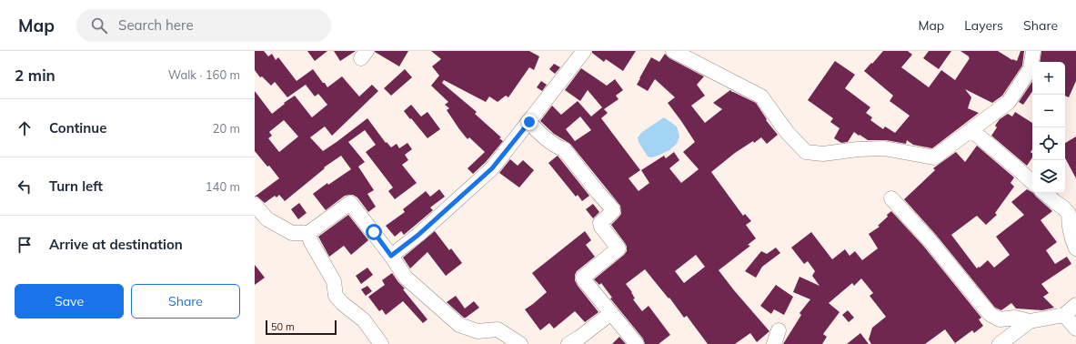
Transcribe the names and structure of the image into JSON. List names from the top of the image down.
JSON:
{
  "scale_bar": "50 m",
  "page": {
    "header": "Map",
    "search": "Search here",
    "nav": ["Map", "Layers", "Share"],
    "heading": ["2 min", "Walk · 160 m"],
    "map_buttons": ["+", "−"],
    "list": [
      ["Continue", "20 m"],
      ["Turn left", "140 m"],
      "Arrive at destination"
    ],
    "buttons": ["Save", "Share"],
    "scale": "50 m"
  }
}
